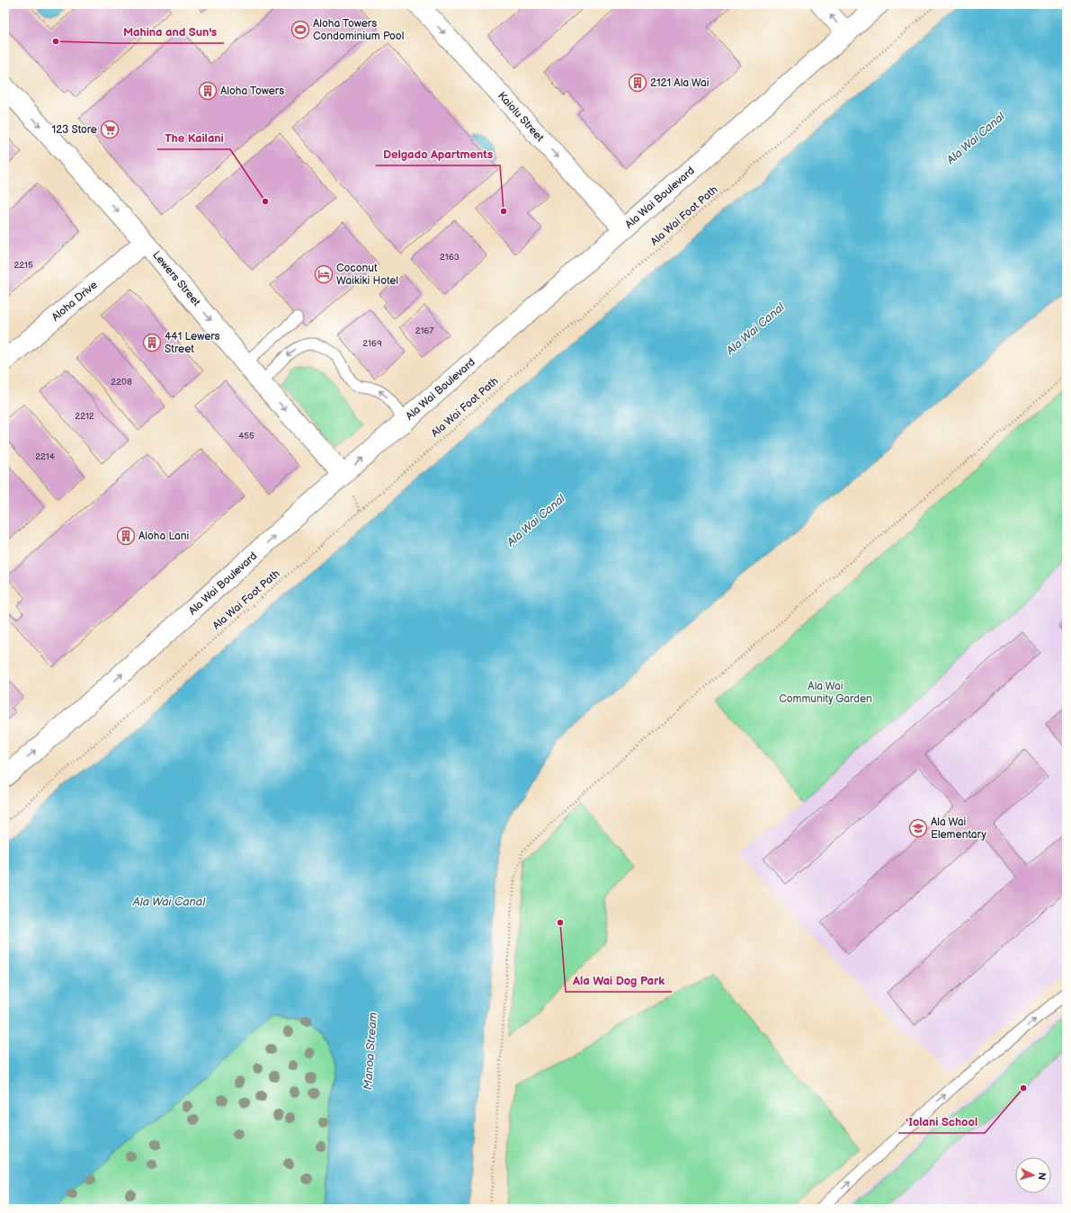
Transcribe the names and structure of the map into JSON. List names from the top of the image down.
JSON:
{
  "streets": {
    "main road": [
      "Kaiolu Street",
      "Ala Wai Boulevard",
      "Lewers Street",
      "Aloha Drive"
    ],
    "path": ["Ala Wai Foot Path"]
  },
  "crossings": [
    ["Kaiolu Street", "Ala Wai Boulevard"],
    ["Ala Wai Boulevard", "Lewers Street"],
    ["Lewers Street", "Aloha Drive"]
  ],
  "one_way": ["Kaiolu Street", "Ala Wai Boulevard", "Lewers Street"],
  "water": ["Ala Wai Canal", "Manoa Stream"],
  "parks": ["Ala Wai Community Garden"],
  "places": {
    "sports": ["Aloha Towers Condominium Pool"],
    "other": [
      "Mahina and Sun's",
      "The Kailani",
      "Delgado Apartments",
      "Ala Wai Dog Park",
      "ʻIolani School"
    ],
    "building": [
      "2121 Ala Wai",
      "Aloha Towers",
      "441 Lewers Street",
      "Aloha Lani"
    ],
    "supermarket": ["123 Store"],
    "hotel": ["Coconut Waikiki Hotel"],
    "school or university": ["Ala Wai Elementary"]
  },
  "house_numbers": [
    "2163",
    "2215",
    "2167",
    "2169",
    "2208",
    "2212",
    "455",
    "2214"
  ],
  "north": "right"
}
